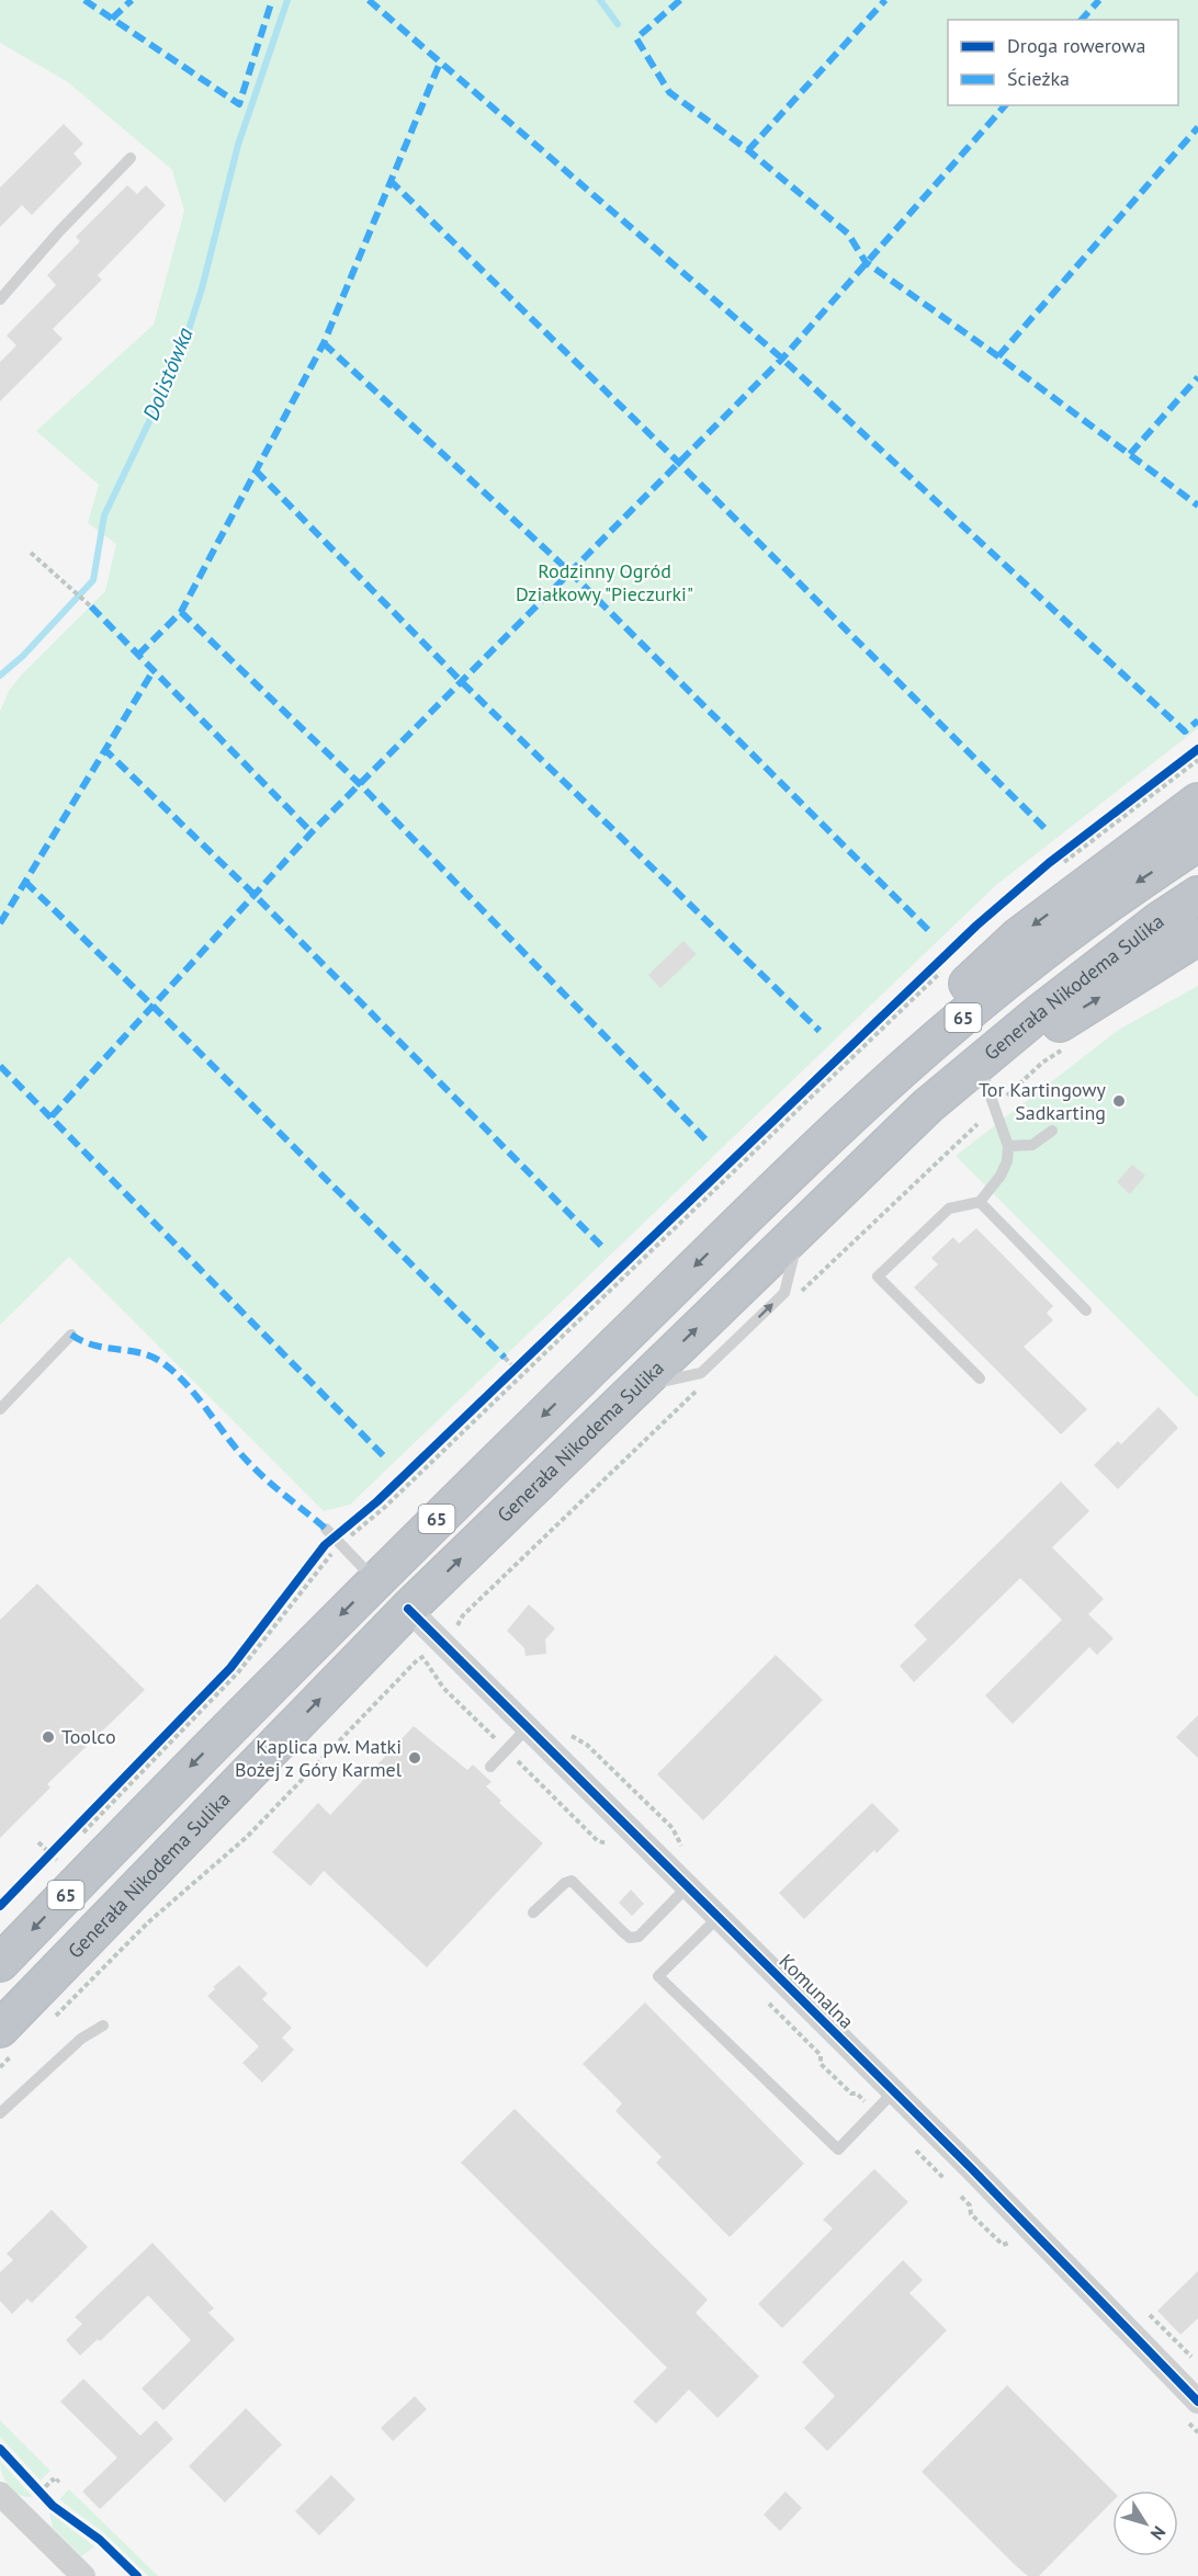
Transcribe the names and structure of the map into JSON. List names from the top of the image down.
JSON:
{
  "streets": {
    "highway": ["Generała Nikodema Sulika", "65"],
    "street": ["Komunalna"]
  },
  "crossings": [
    ["Generała Nikodema Sulika", "Komunalna"]
  ],
  "water": ["Dolistówka"],
  "parks": ["Rodzinny Ogród Działkowy \"Pieczurki\""],
  "places": ["Tor Kartingowy Sadkarting", "Toolco", "Kaplica pw. Matki Bożej z Góry Karmel"],
  "legend": ["Droga rowerowa", "Ścieżka"],
  "north": "bottom right"
}
